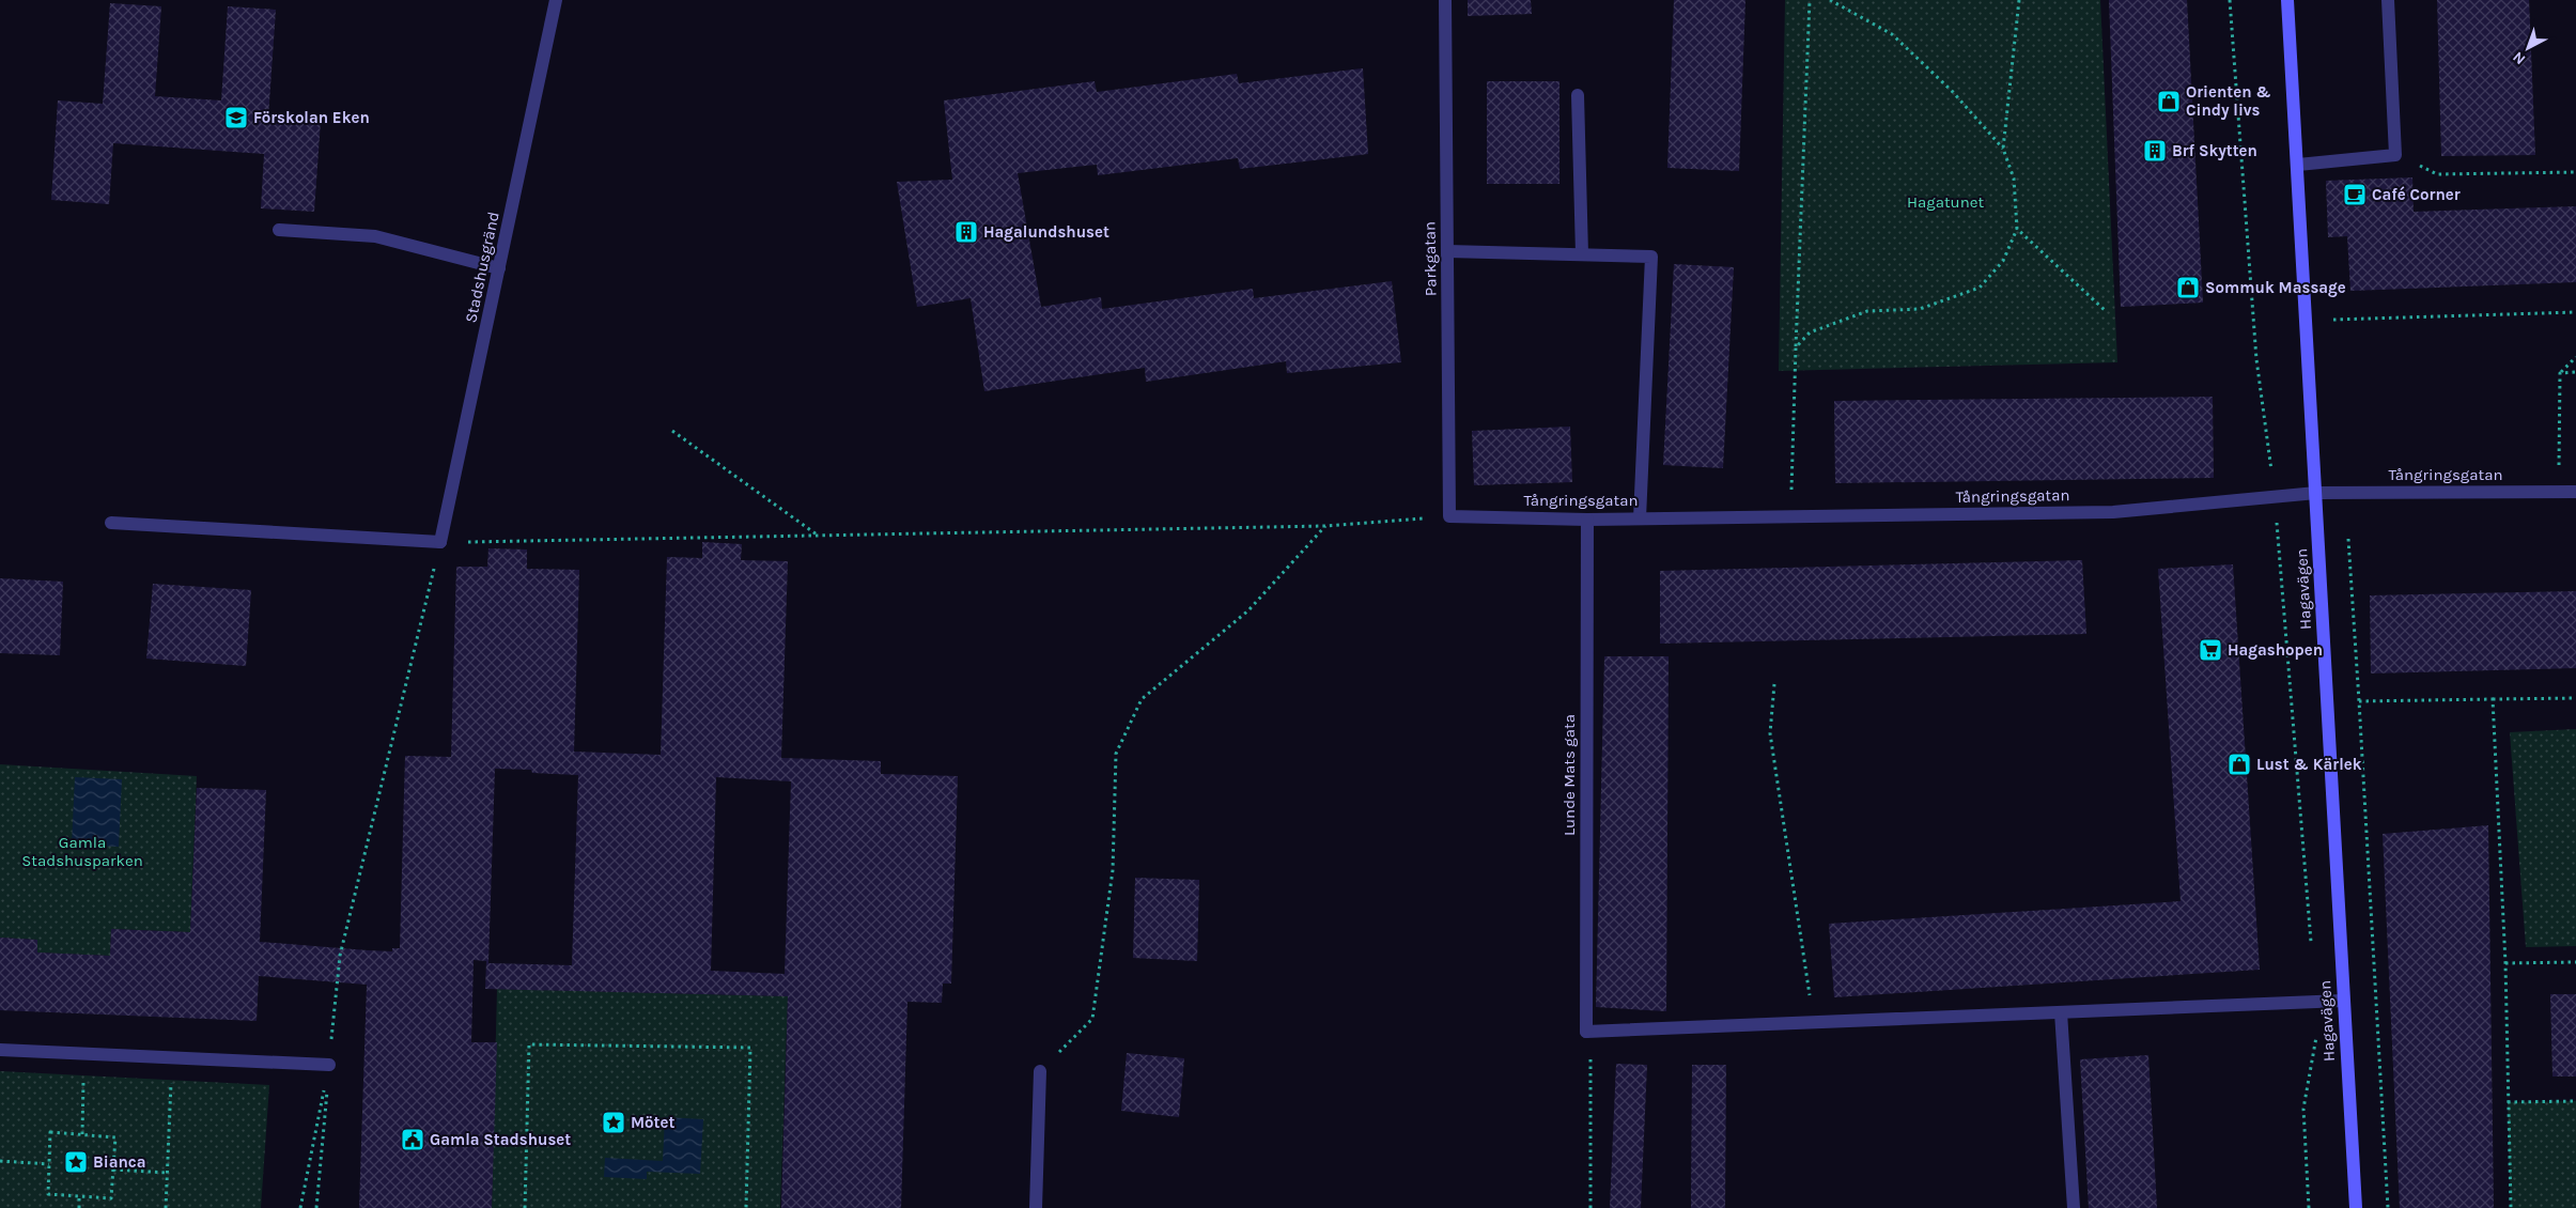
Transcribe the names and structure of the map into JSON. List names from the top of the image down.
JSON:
{
  "streets": {
    "street": [
      "Parkgatan",
      "Stadshusgränd",
      "Tångringsgatan",
      "Hagavägen",
      "Lunde Mats gata"
    ]
  },
  "crossings": [
    ["Parkgatan", "Tångringsgatan"],
    ["Tångringsgatan", "Hagavägen"],
    ["Tångringsgatan", "Lunde Mats gata"]
  ],
  "parks": ["Hagatunet", "Gamla Stadshusparken"],
  "places": {
    "shop": ["Orienten & Cindy livs", "Sommuk Massage", "Lust & Kärlek"],
    "school or university": ["Förskolan Eken"],
    "building": ["Brf Skytten", "Hagalundshuset"],
    "cafe": ["Café Corner"],
    "supermarket": ["Hagashopen"],
    "place": ["Mötet", "Bianca"],
    "public building": ["Gamla Stadshuset"]
  },
  "north": "bottom left"
}
